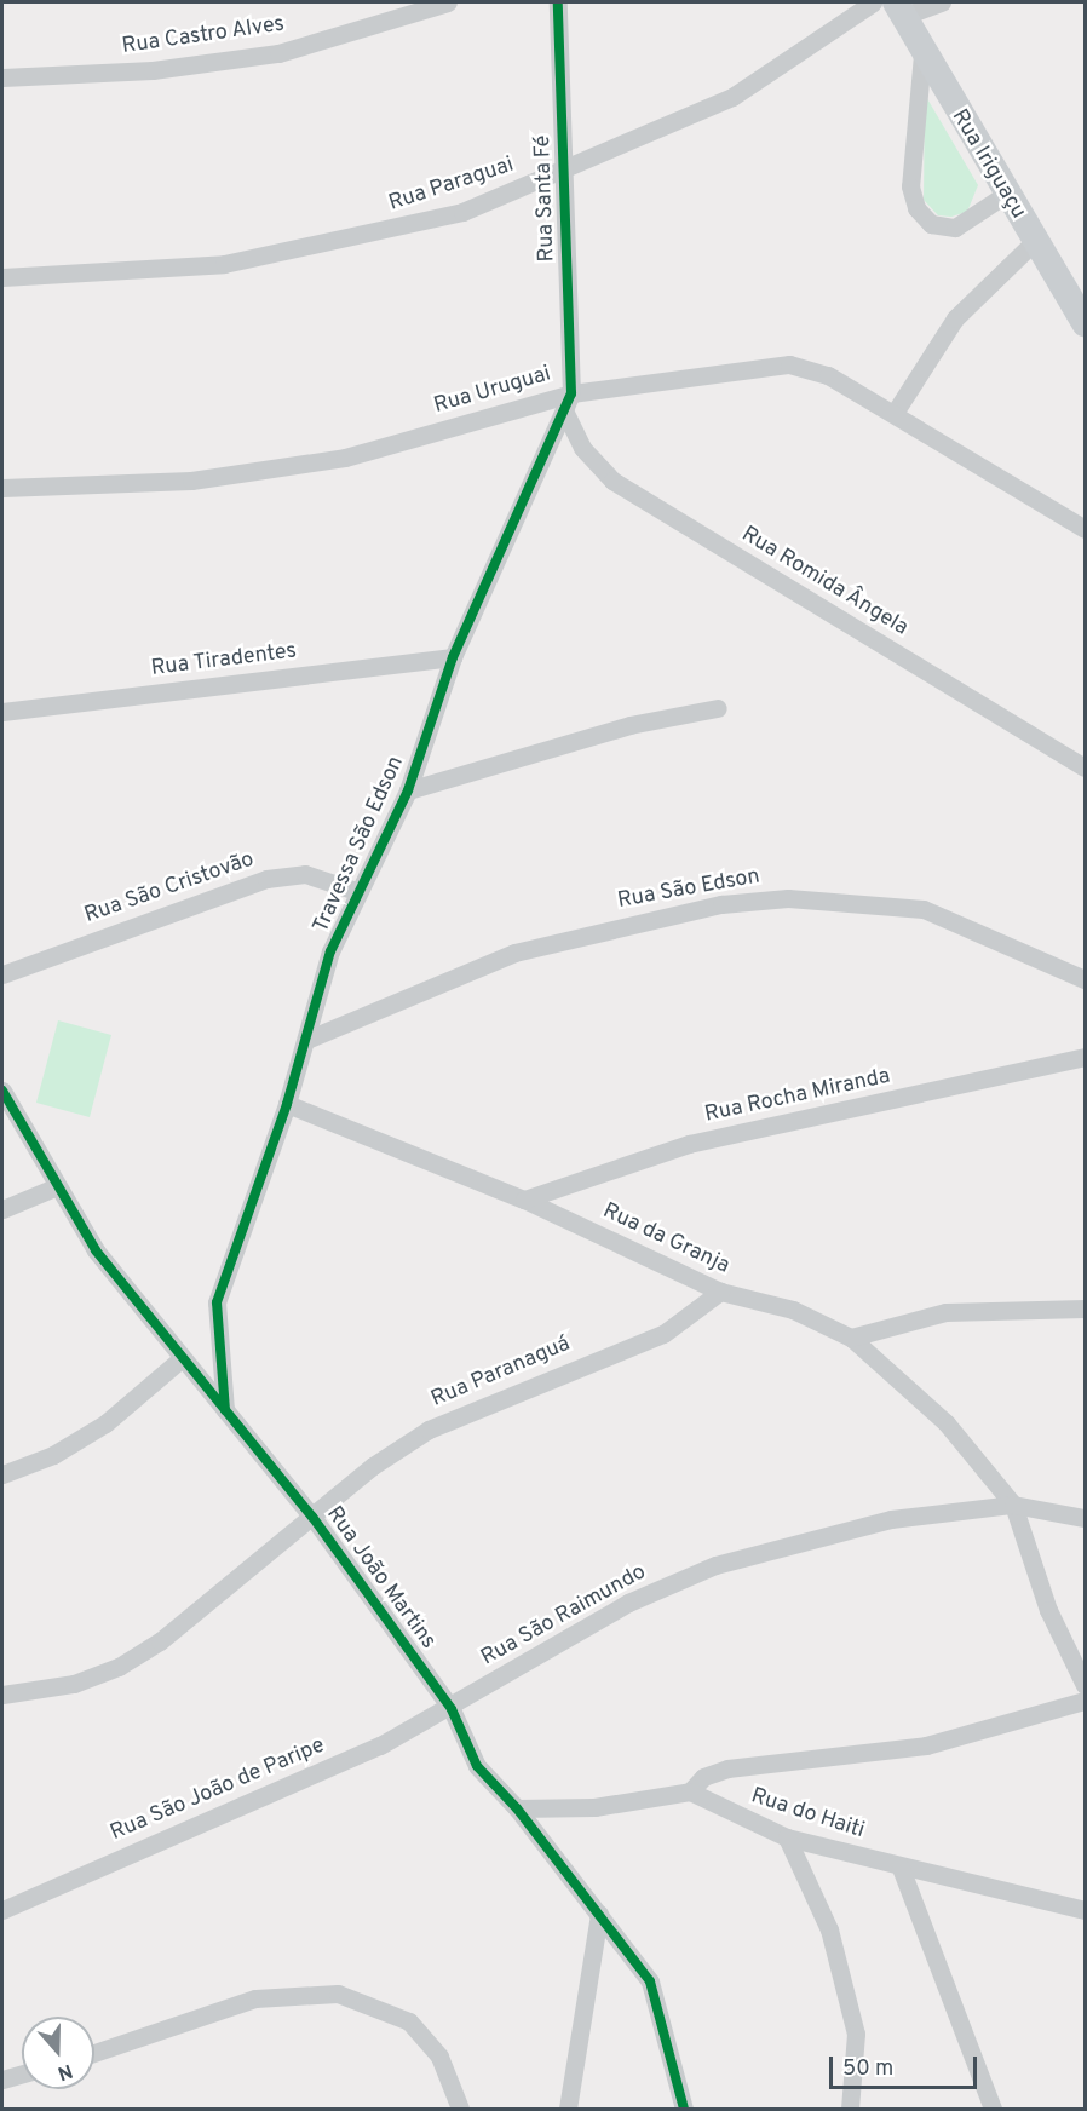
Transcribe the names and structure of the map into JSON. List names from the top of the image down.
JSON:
{
  "streets": {
    "main road": ["Rua Iriguaçu"],
    "street": [
      "Rua Castro Alves",
      "Rua Paraguai",
      "Rua Santa Fé",
      "Rua Uruguai",
      "Rua Romida Ângela",
      "Rua Tiradentes",
      "Travessa São Edson",
      "Rua São Cristovão",
      "Rua São Edson",
      "Rua Rocha Miranda",
      "Rua da Granja",
      "Rua Paranaguá",
      "Rua João Martins",
      "Rua São Raimundo",
      "Rua São João de Paripe",
      "Rua do Haiti"
    ]
  },
  "crossings": [
    ["Rua Paraguai", "Rua Santa Fé"],
    ["Rua Santa Fé", "Rua Uruguai"],
    ["Rua Santa Fé", "Rua Romida Ângela"],
    ["Rua Santa Fé", "Travessa São Edson"],
    ["Rua Uruguai", "Rua Romida Ângela"],
    ["Rua Uruguai", "Travessa São Edson"],
    ["Rua Romida Ângela", "Travessa São Edson"],
    ["Rua Tiradentes", "Travessa São Edson"],
    ["Travessa São Edson", "Rua São Cristovão"],
    ["Travessa São Edson", "Rua São Edson"],
    ["Travessa São Edson", "Rua da Granja"],
    ["Travessa São Edson", "Rua João Martins"],
    ["Rua Rocha Miranda", "Rua da Granja"],
    ["Rua da Granja", "Rua Paranaguá"],
    ["Rua da Granja", "Rua São Raimundo"],
    ["Rua Paranaguá", "Rua João Martins"],
    ["Rua João Martins", "Rua São Raimundo"],
    ["Rua João Martins", "Rua São João de Paripe"],
    ["Rua São Raimundo", "Rua São João de Paripe"]
  ],
  "scale_bar": "50 m",
  "north": "bottom"
}
